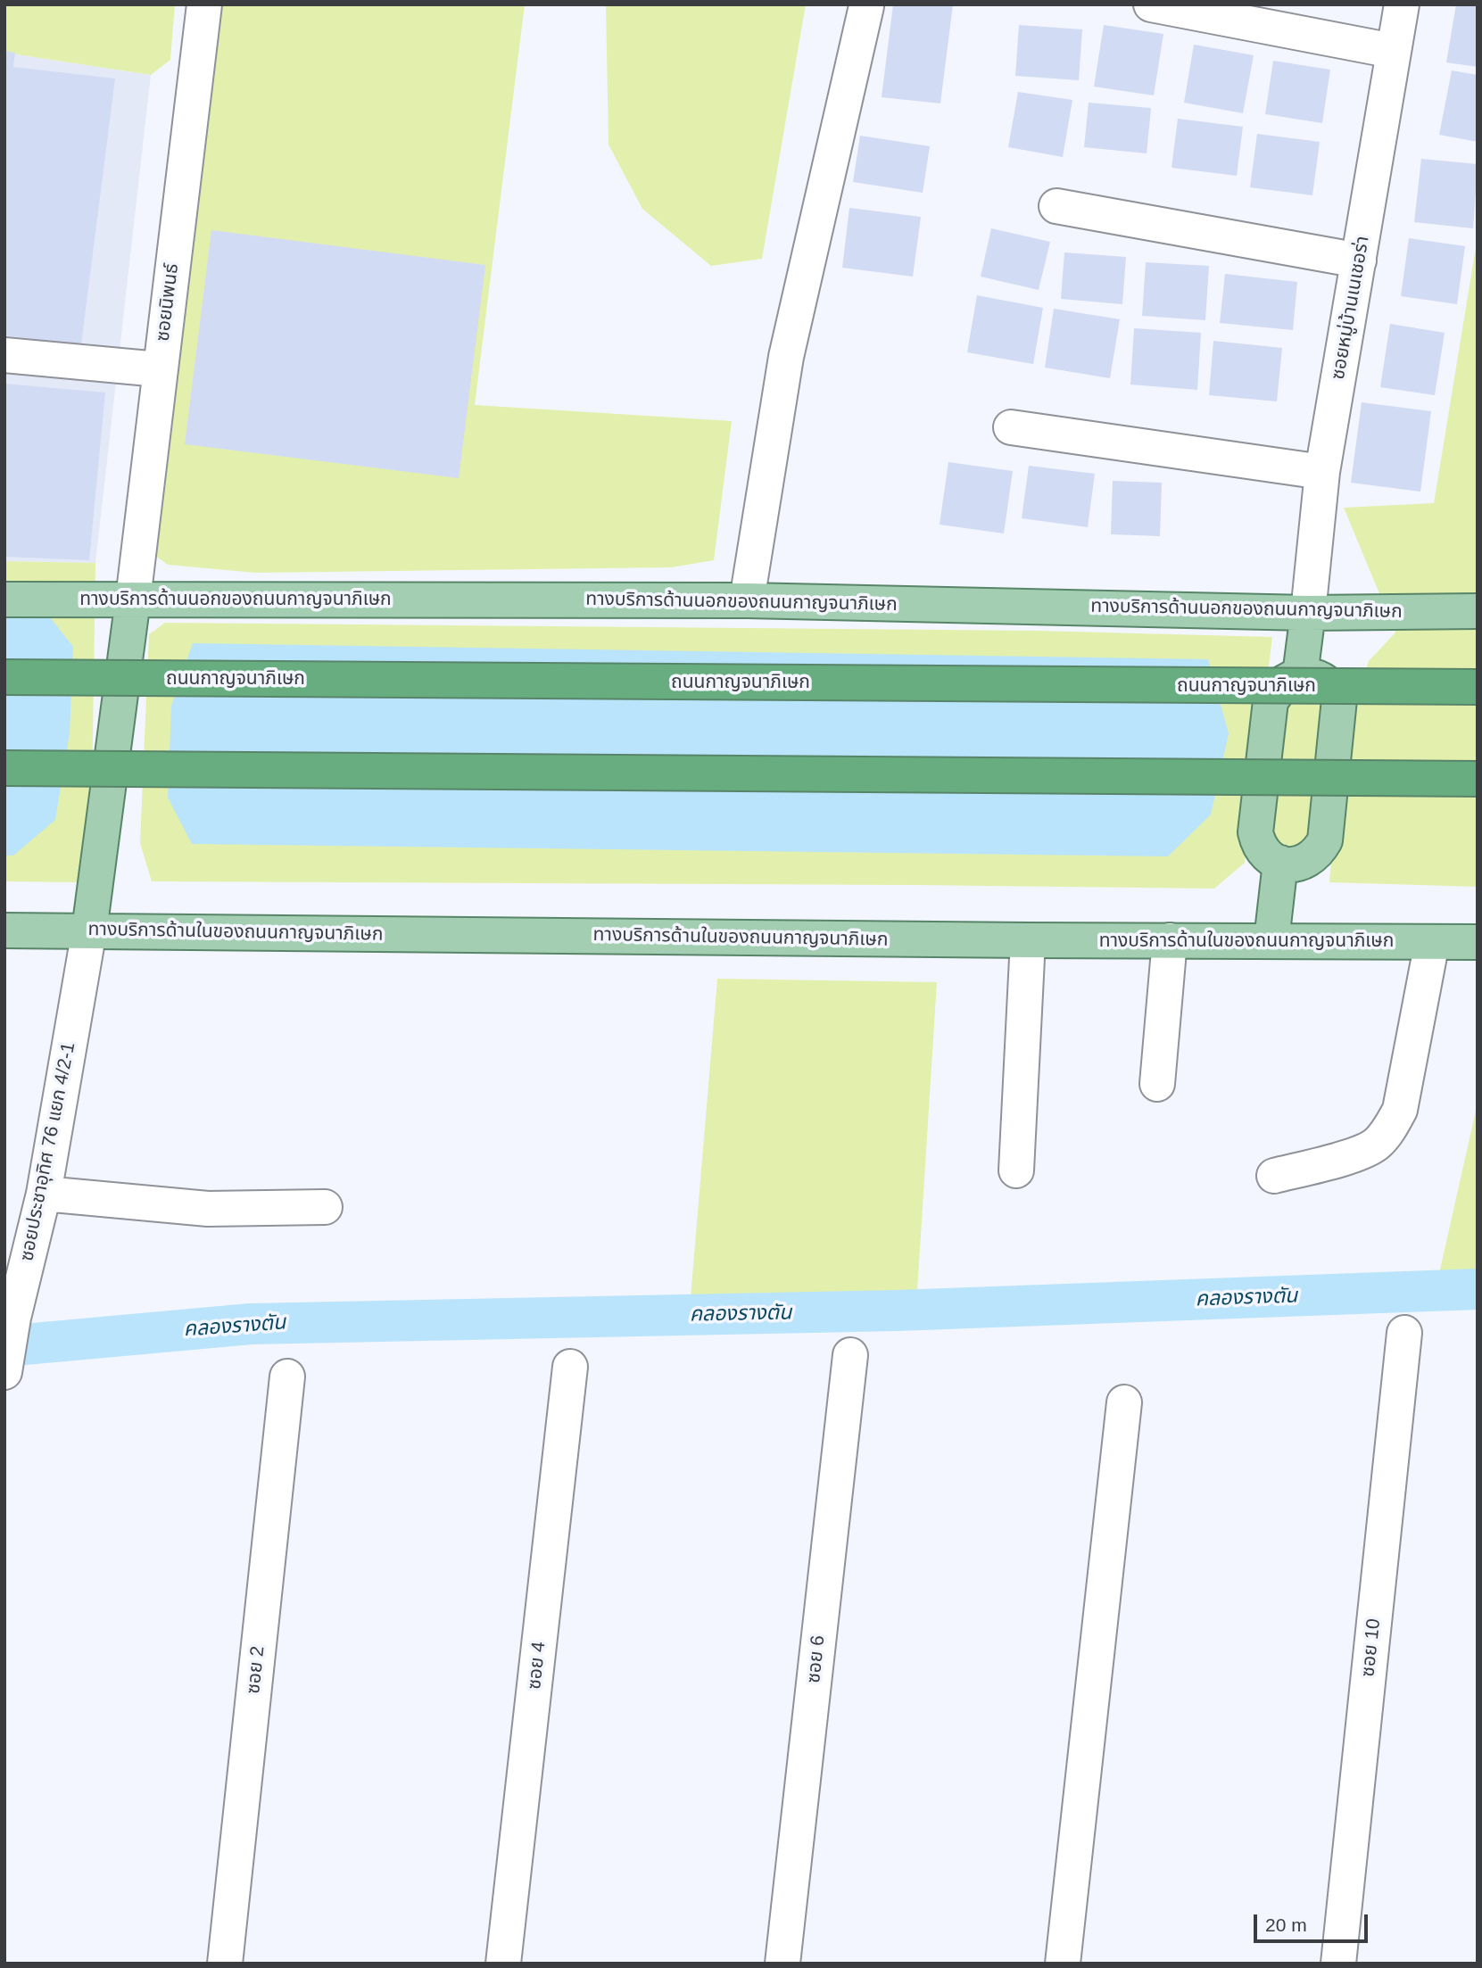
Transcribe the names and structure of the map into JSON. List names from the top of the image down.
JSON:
{
  "streets": {
    "highway": ["ถนนกาญจนาภิเษก"],
    "main road": ["ทางบริการด้านนอกของถนนกาญจนาภิเษก", "ทางบริการด้านในของถนนกาญจนาภิเษก"],
    "street": [
      "ซอยนิพนธ์",
      "ซอยหมู่บ้านเนเชอร่า",
      "ซอยประชาอุทิศ 76 แยก 4/2-1",
      "ซอย 10",
      "ซอย 6",
      "ซอย 4",
      "ซอย 2"
    ]
  },
  "crossings": [
    ["ซอยนิพนธ์", "ทางบริการด้านนอกของถนนกาญจนาภิเษก"],
    ["ซอยหมู่บ้านเนเชอร่า", "ทางบริการด้านนอกของถนนกาญจนาภิเษก"],
    ["ทางบริการด้านในของถนนกาญจนาภิเษก", "ซอยประชาอุทิศ 76 แยก 4/2-1"]
  ],
  "water": ["คลองรางตัน"],
  "scale_bar": "20 m"
}
